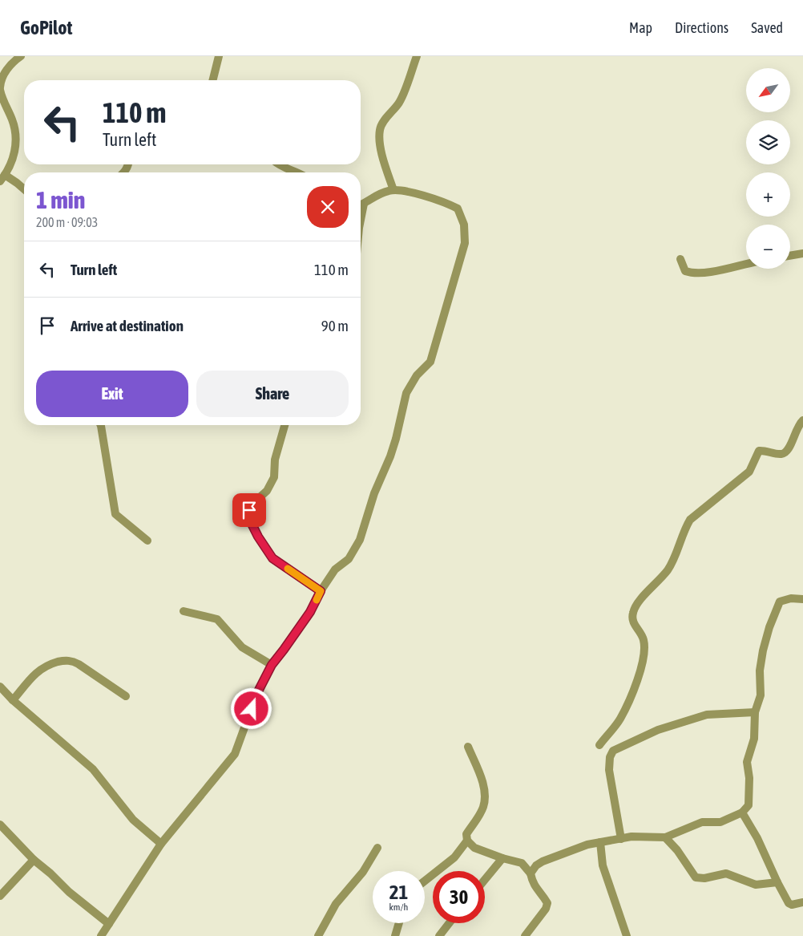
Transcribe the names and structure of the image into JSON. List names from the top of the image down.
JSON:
{
  "north": "bottom left",
  "page": {
    "header": "GoPilot",
    "nav": ["Map", "Directions", "Saved"],
    "map_buttons": ["+", "−"],
    "turn": ["110 m", "Turn left"],
    "heading": ["1 min", "200 m · 09:03"],
    "list": [
      {
        "name": "Turn left",
        "value": "110 m"
      },
      {
        "name": "Arrive at destination",
        "value": "90 m"
      }
    ],
    "buttons": ["Exit", "Share"],
    "speed": "21 km/h",
    "limit": "30"
  }
}
